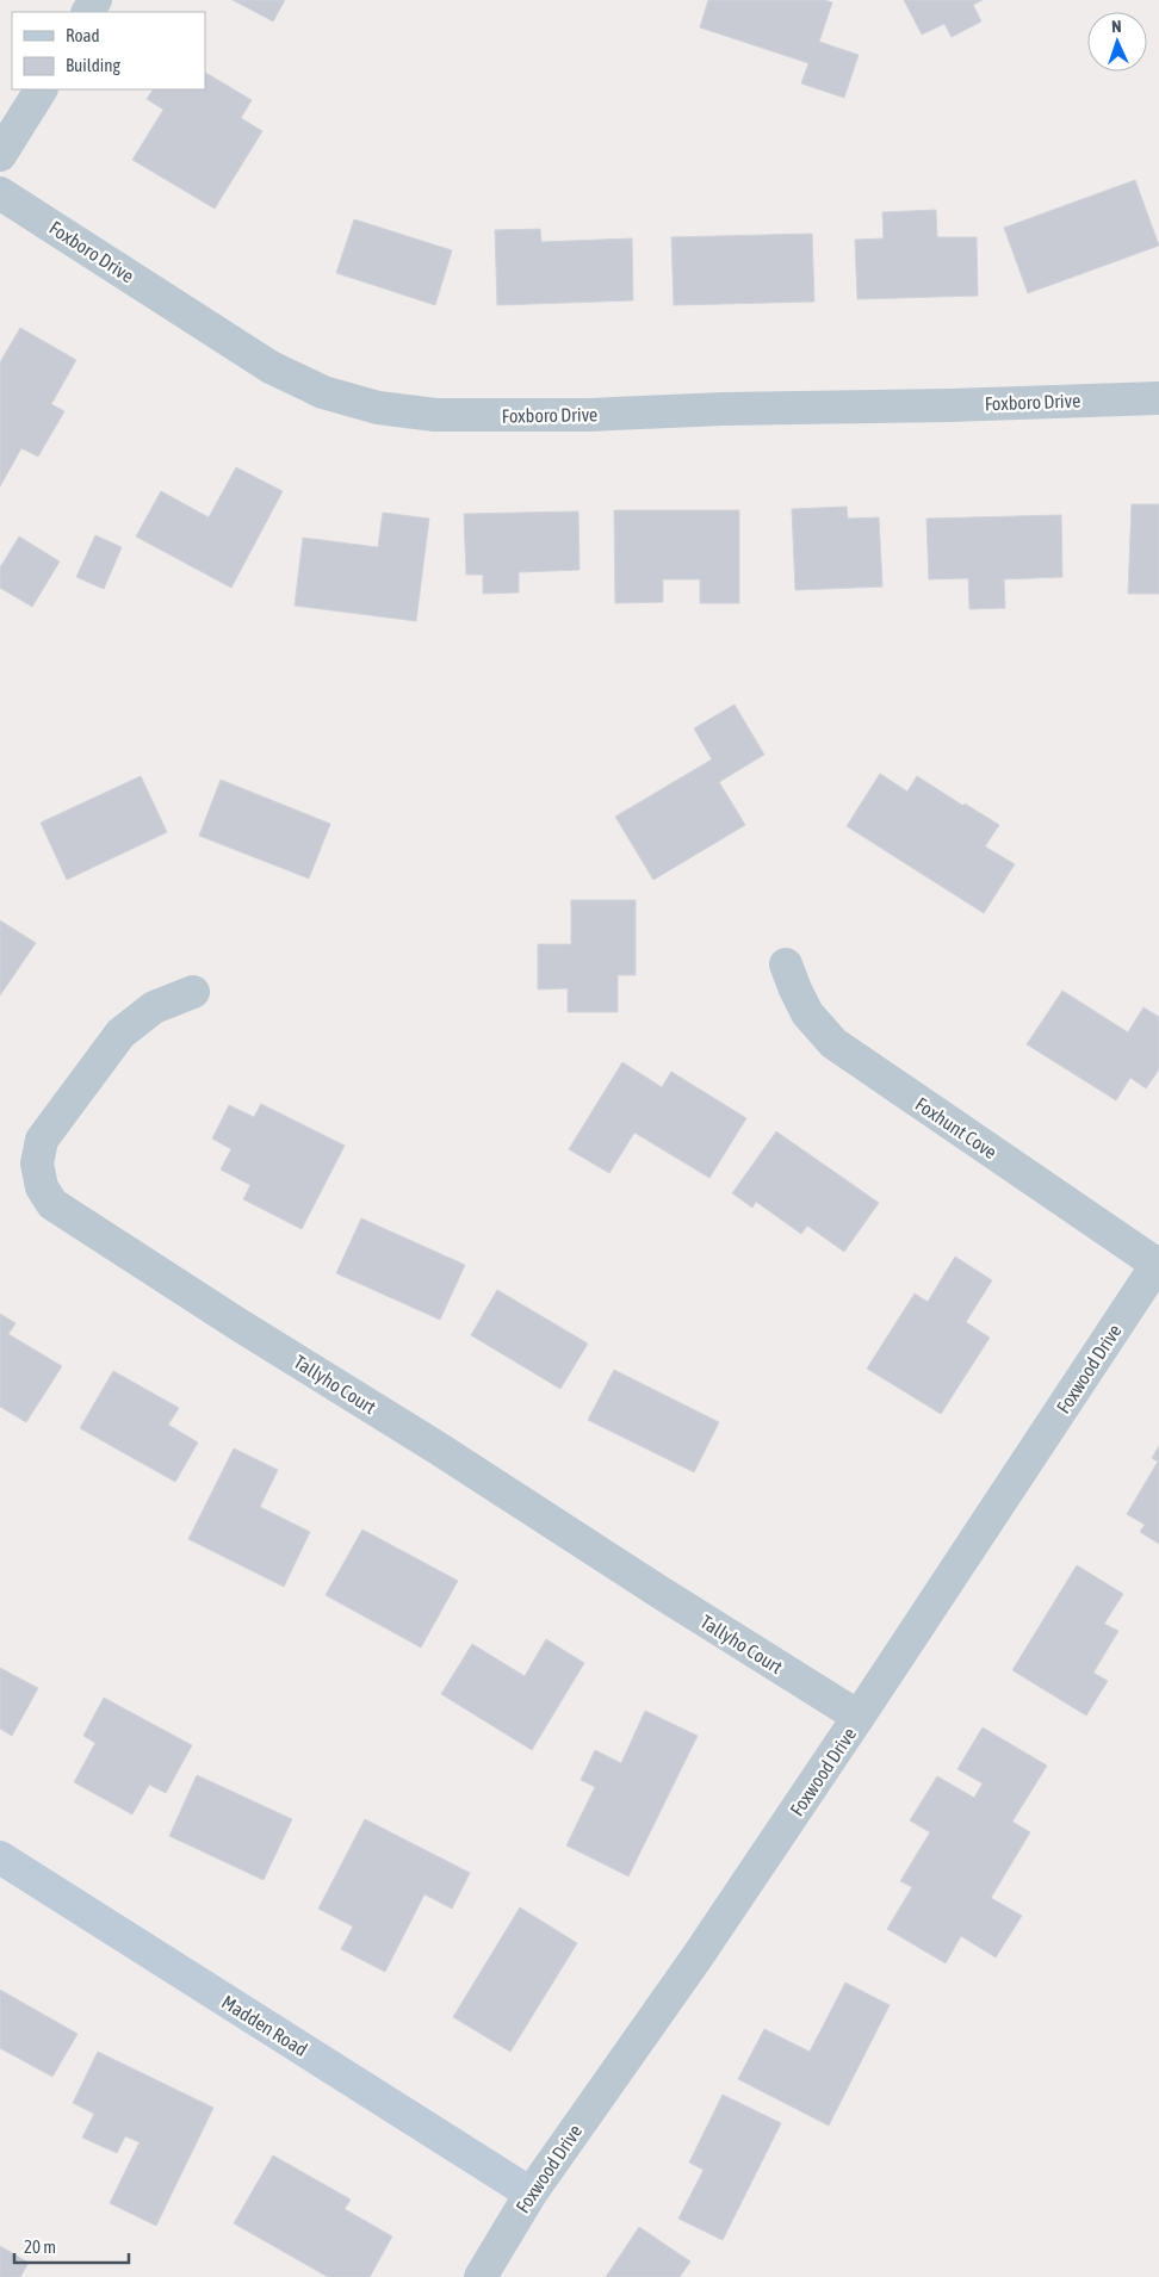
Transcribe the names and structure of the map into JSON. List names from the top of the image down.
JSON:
{
  "streets": {
    "street": [
      "Foxboro Drive",
      "Foxhunt Cove",
      "Foxwood Drive",
      "Tallyho Court",
      "Madden Road"
    ]
  },
  "crossings": [
    ["Foxhunt Cove", "Foxwood Drive"],
    ["Foxwood Drive", "Tallyho Court"],
    ["Foxwood Drive", "Madden Road"]
  ],
  "legend": ["Road", "Building"],
  "scale_bar": "20 m",
  "north": "top"
}
